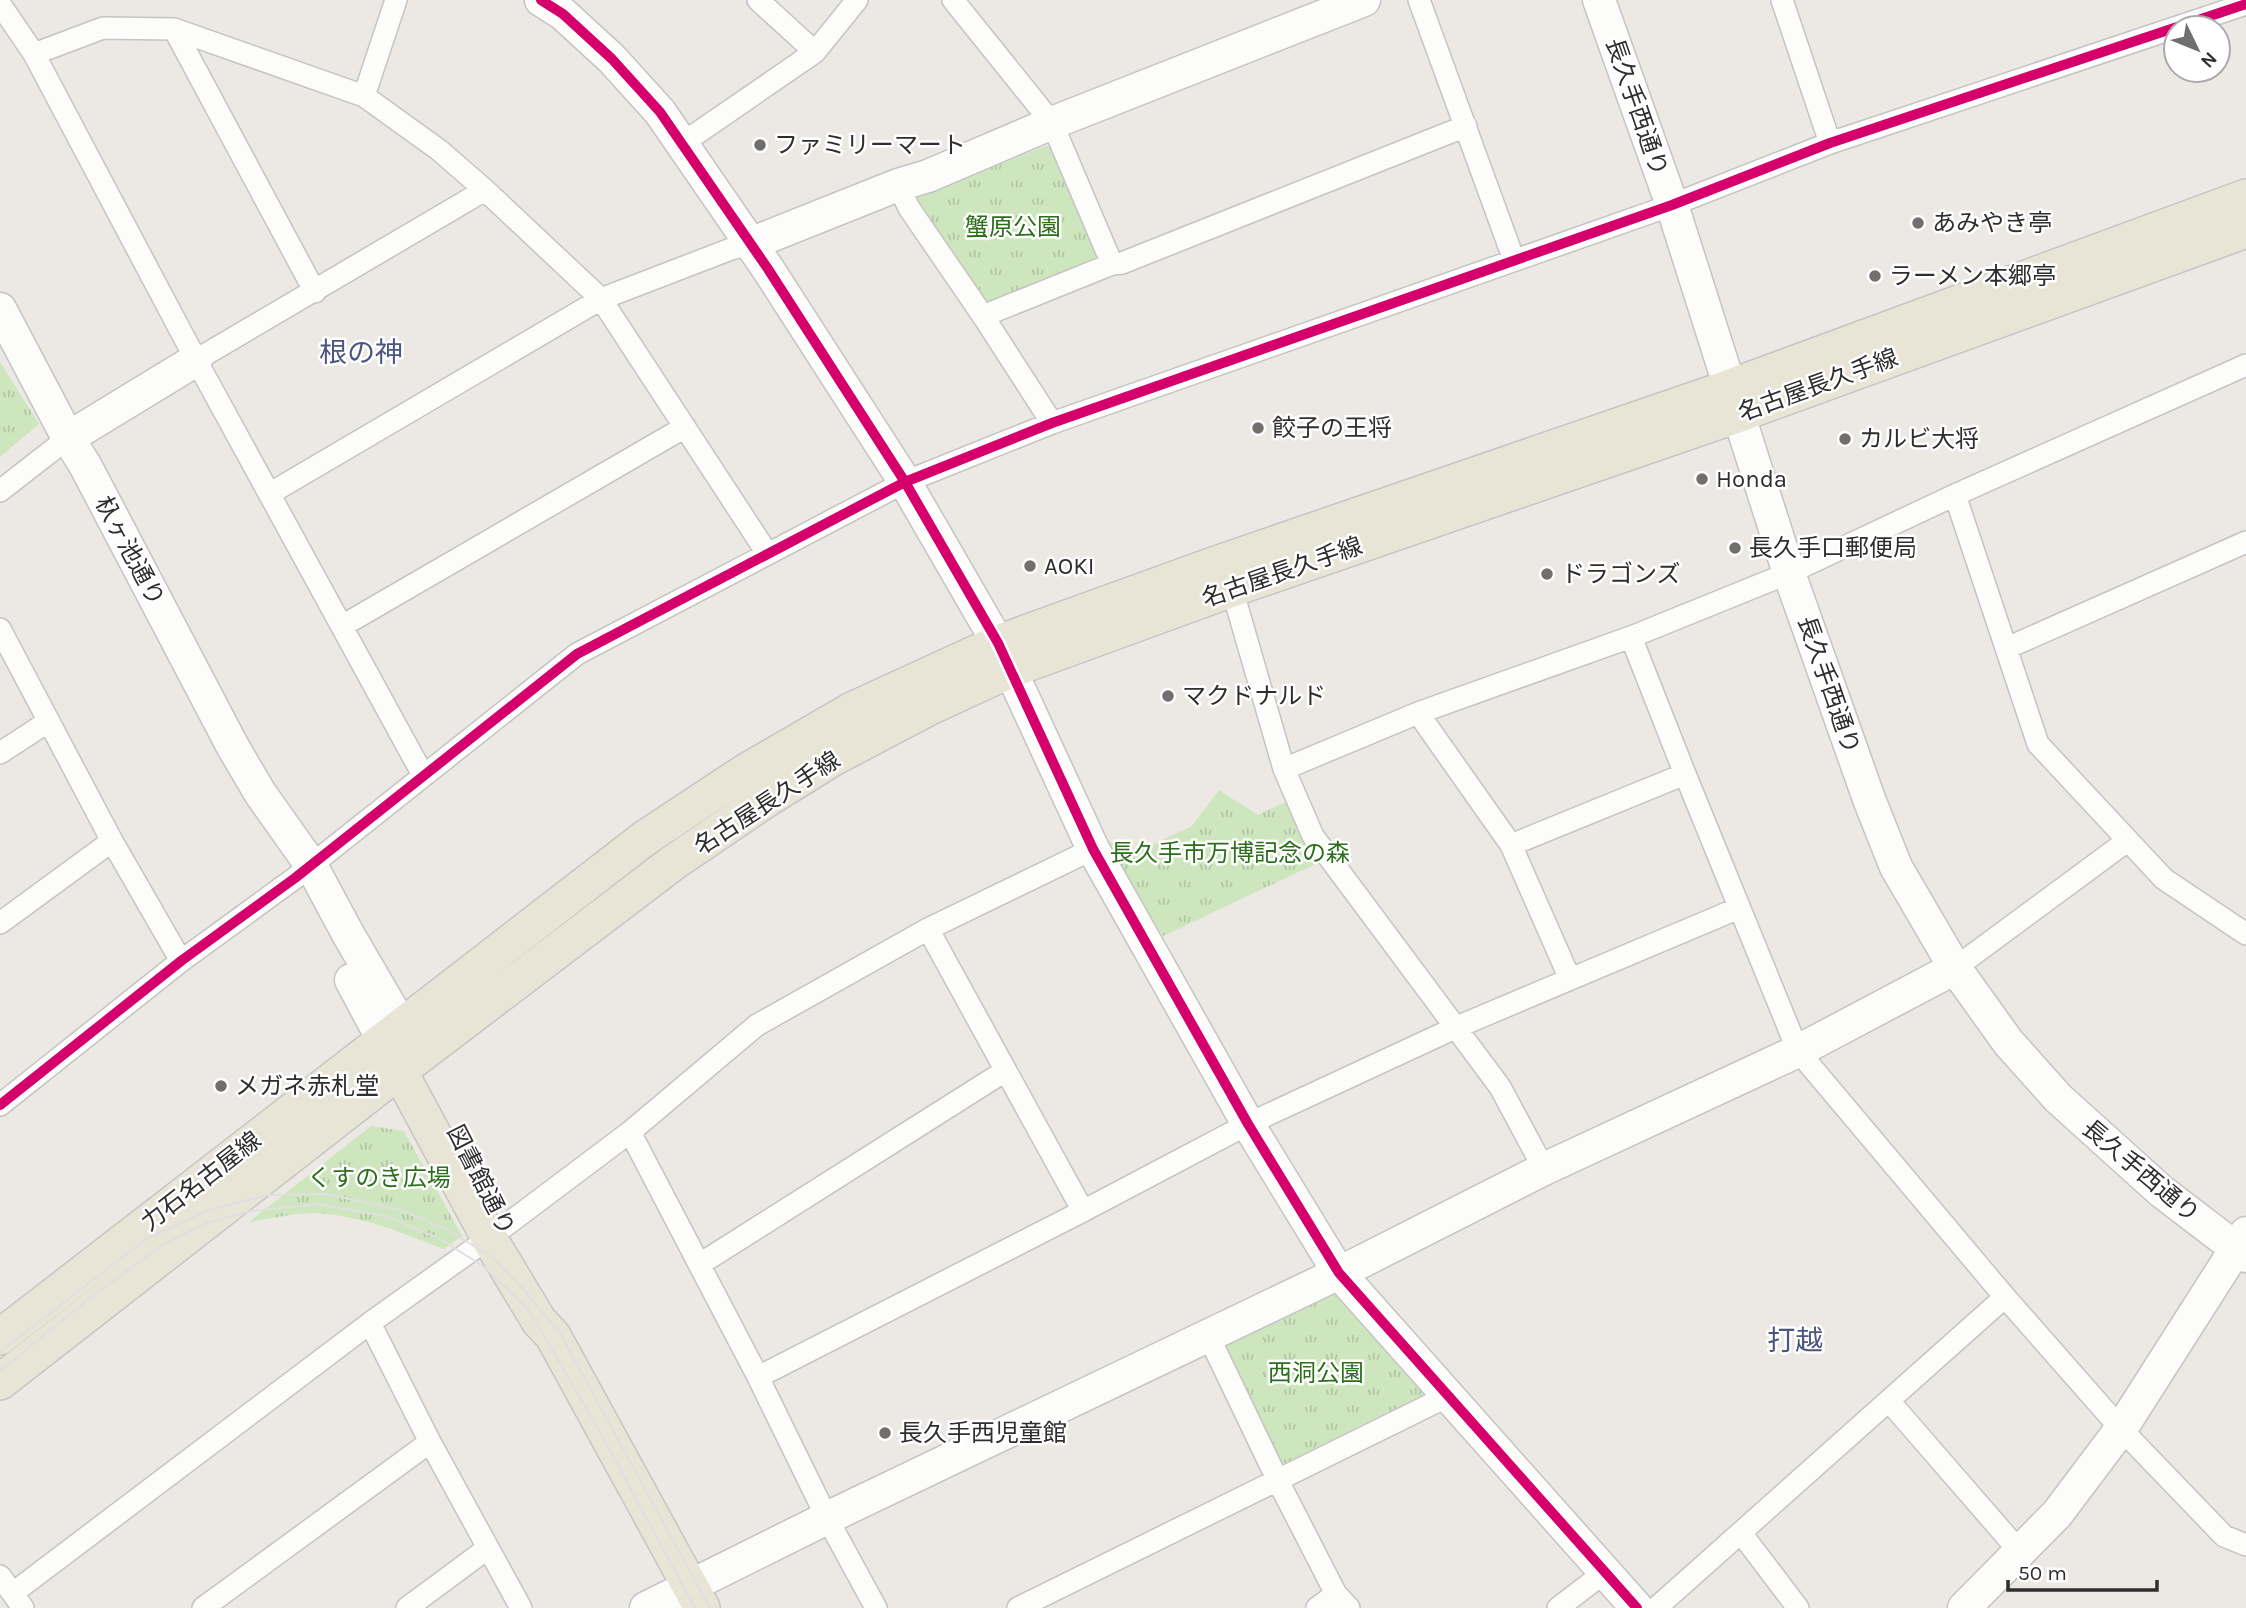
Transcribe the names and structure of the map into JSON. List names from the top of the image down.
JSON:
{
  "streets": {
    "main road": ["名古屋長久手線", "図書館通り", "力石名古屋線"],
    "street": ["長久手西通り", "杁ヶ池通り"]
  },
  "crossings": [
    ["長久手西通り", "名古屋長久手線"],
    ["名古屋長久手線", "杁ヶ池通り"],
    ["名古屋長久手線", "図書館通り"],
    ["名古屋長久手線", "力石名古屋線"],
    ["杁ヶ池通り", "図書館通り"],
    ["杁ヶ池通り", "力石名古屋線"],
    ["図書館通り", "力石名古屋線"]
  ],
  "districts": ["根の神", "打越"],
  "parks": [
    "蟹原公園",
    "長久手市万博記念の森",
    "くすのき広場",
    "西洞公園"
  ],
  "places": [
    "ファミリーマート",
    "あみやき亭",
    "ラーメン本郷亭",
    "餃子の王将",
    "カルビ大将",
    "Honda",
    "長久手口郵便局",
    "AOKI",
    "ドラゴンズ",
    "マクドナルド",
    "メガネ赤札堂",
    "長久手西児童館"
  ],
  "scale_bar": "50 m",
  "north": "bottom right"
}
